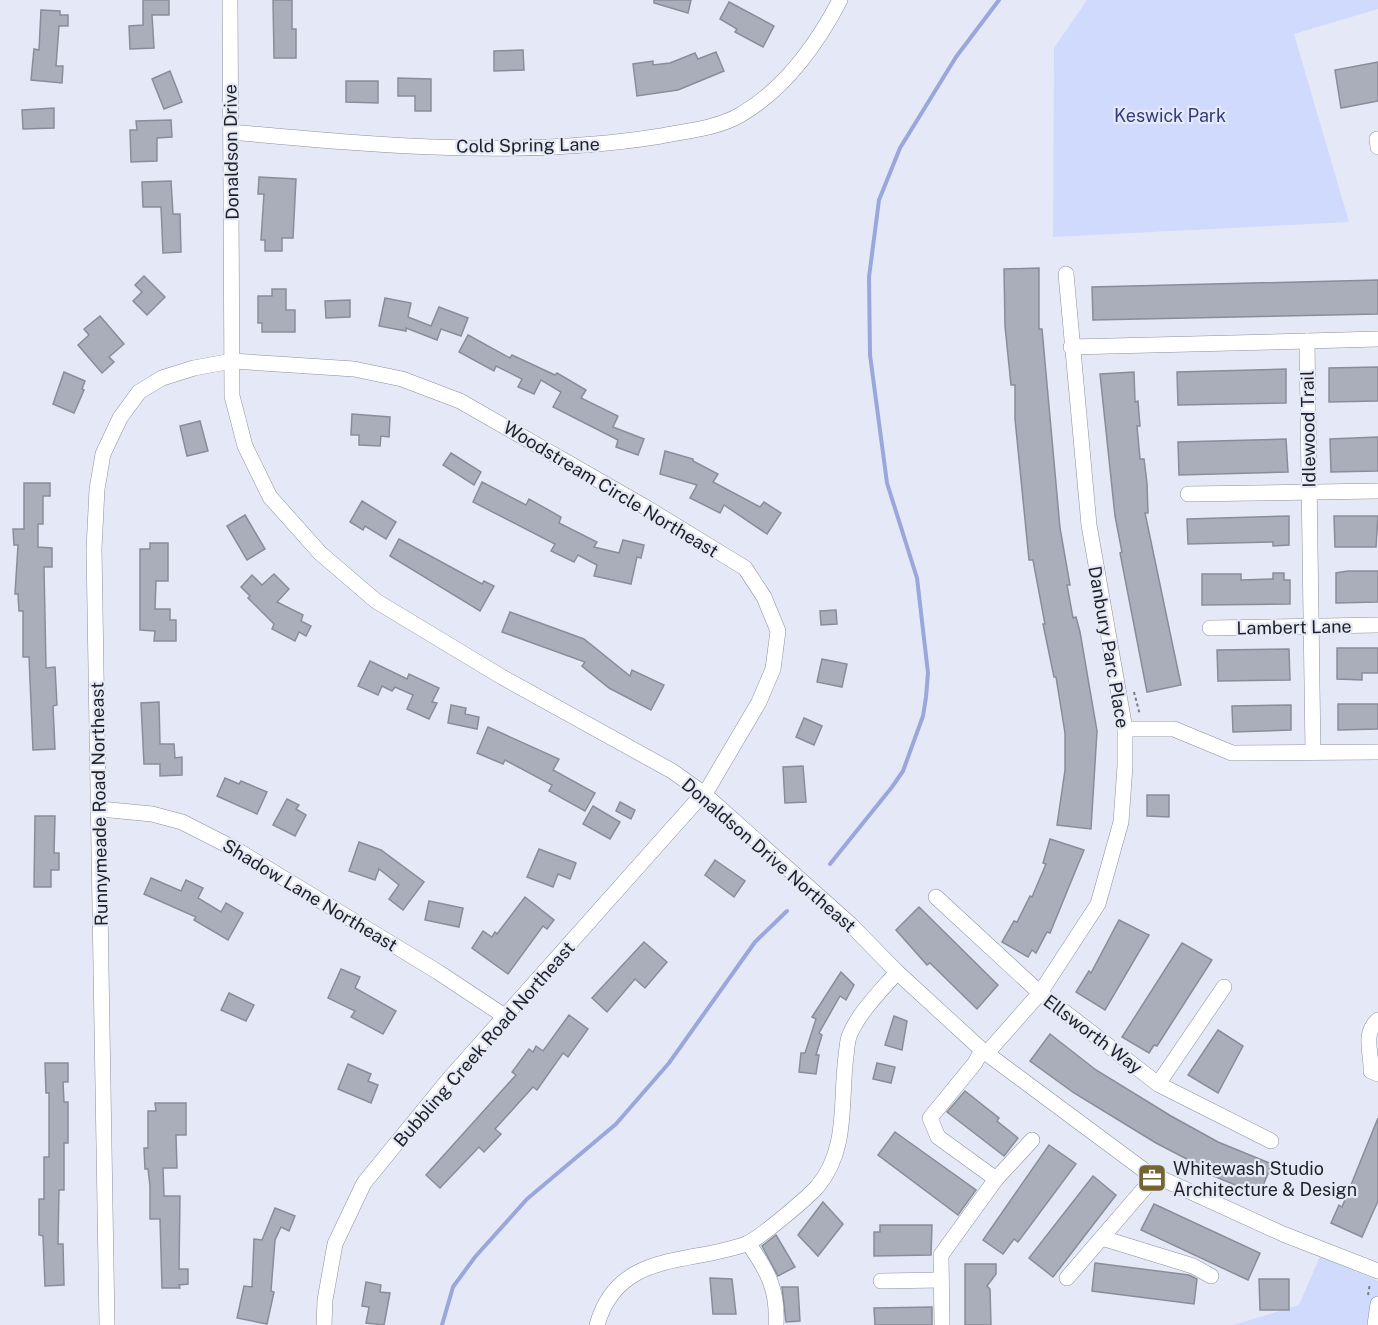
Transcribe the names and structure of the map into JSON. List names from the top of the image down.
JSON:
{
  "streets": {
    "street": [
      "Cold Spring Lane",
      "Donaldson Drive",
      "Idlewood Trail",
      "Woodstream Circle Northeast",
      "Lambert Lane",
      "Danbury Parc Place",
      "Runnymeade Road Northeast",
      "Donaldson Drive Northeast",
      "Shadow Lane Northeast",
      "Ellsworth Way",
      "Bubbling Creek Road Northeast"
    ]
  },
  "crossings": [
    ["Cold Spring Lane", "Donaldson Drive"],
    ["Donaldson Drive", "Donaldson Drive Northeast"],
    ["Idlewood Trail", "Lambert Lane"],
    ["Woodstream Circle Northeast", "Runnymeade Road Northeast"],
    ["Woodstream Circle Northeast", "Donaldson Drive Northeast"],
    ["Woodstream Circle Northeast", "Bubbling Creek Road Northeast"],
    ["Danbury Parc Place", "Donaldson Drive Northeast"],
    ["Danbury Parc Place", "Ellsworth Way"],
    ["Runnymeade Road Northeast", "Donaldson Drive Northeast"],
    ["Runnymeade Road Northeast", "Shadow Lane Northeast"],
    ["Donaldson Drive Northeast", "Bubbling Creek Road Northeast"],
    ["Shadow Lane Northeast", "Bubbling Creek Road Northeast"]
  ],
  "parks": ["Keswick Park"],
  "places": {
    "office": ["Whitewash Studio Architecture & Design"]
  }
}
